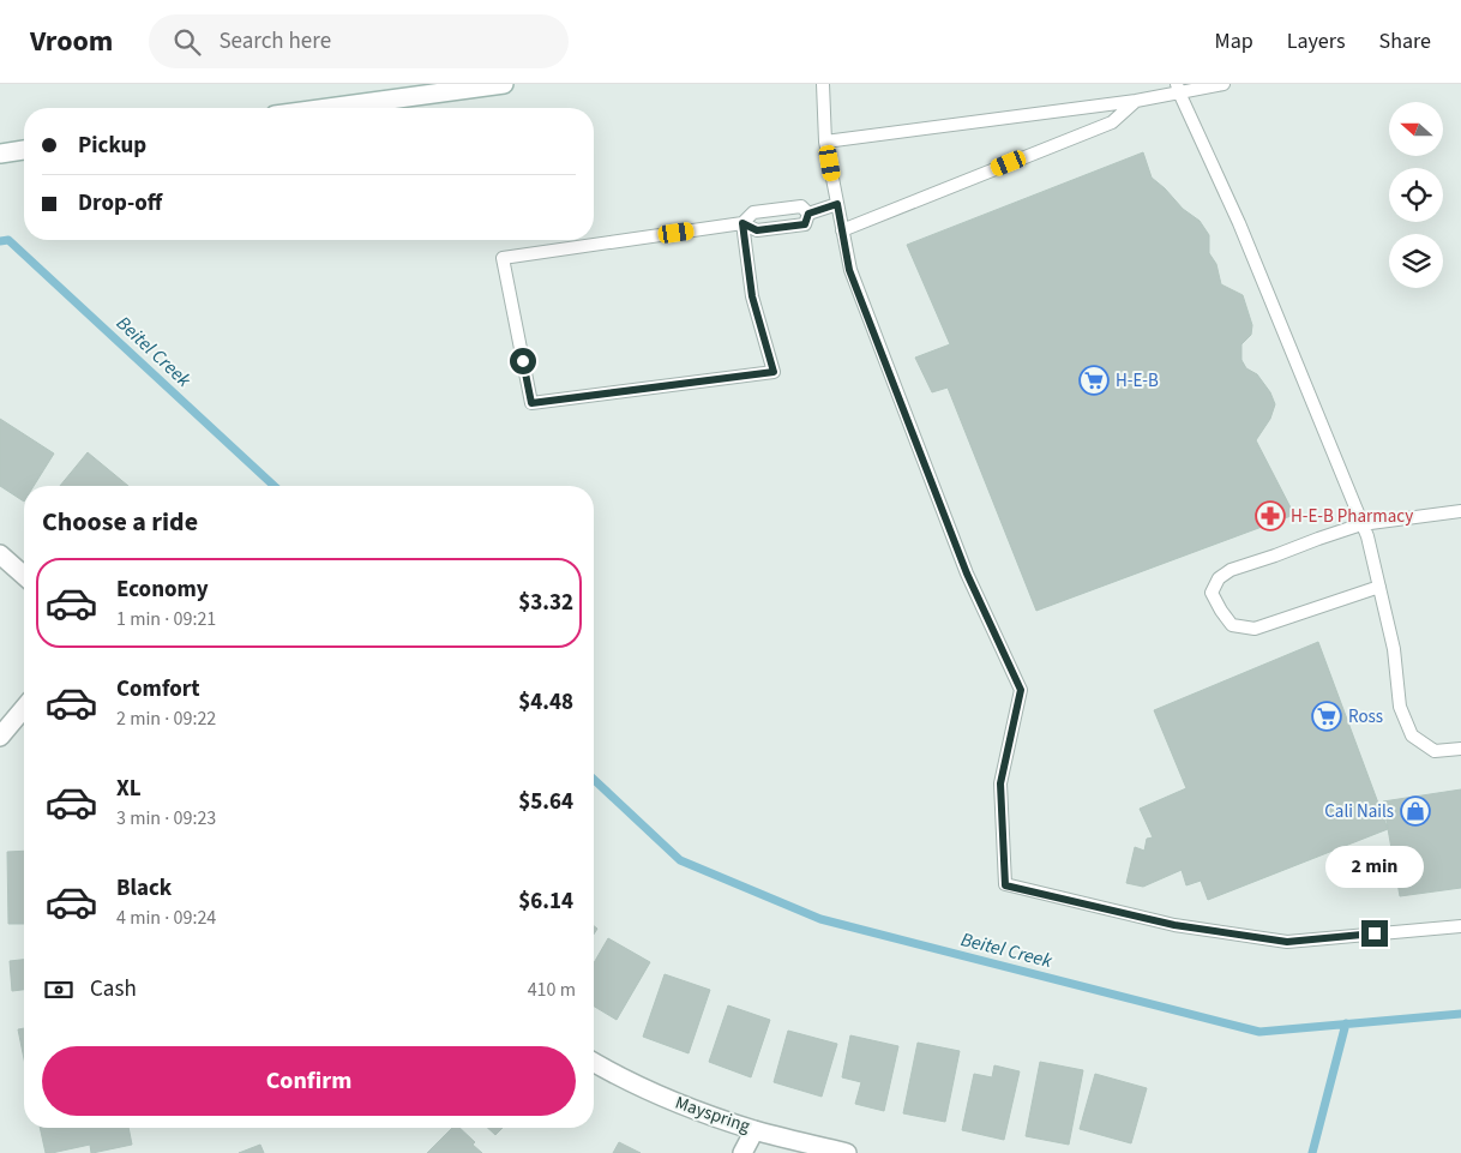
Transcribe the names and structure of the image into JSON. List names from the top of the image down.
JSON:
{
  "streets": {
    "street": ["Mayspring"]
  },
  "water": ["Beitel Creek"],
  "places": {
    "supermarket": ["H-E-B", "Ross"],
    "pharmacy": ["H-E-B Pharmacy"],
    "shop": ["Cali Nails"]
  },
  "north": "left",
  "page": {
    "header": "Vroom",
    "search": "Search here",
    "nav": ["Map", "Layers", "Share"],
    "banner": ["Pickup", "Drop-off"],
    "heading": "Choose a ride",
    "list": [
      {
        "name": "Economy",
        "note": "1 min · 09:21",
        "value": "$3.32"
      },
      {
        "name": "Comfort",
        "note": "2 min · 09:22",
        "value": "$4.48"
      },
      {
        "name": "XL",
        "note": "3 min · 09:23",
        "value": "$5.64"
      },
      {
        "name": "Black",
        "note": "4 min · 09:24",
        "value": "$6.14"
      }
    ],
    "bubble": "2 min",
    "pay": ["Cash", "410 m"],
    "buttons": "Confirm"
  }
}
